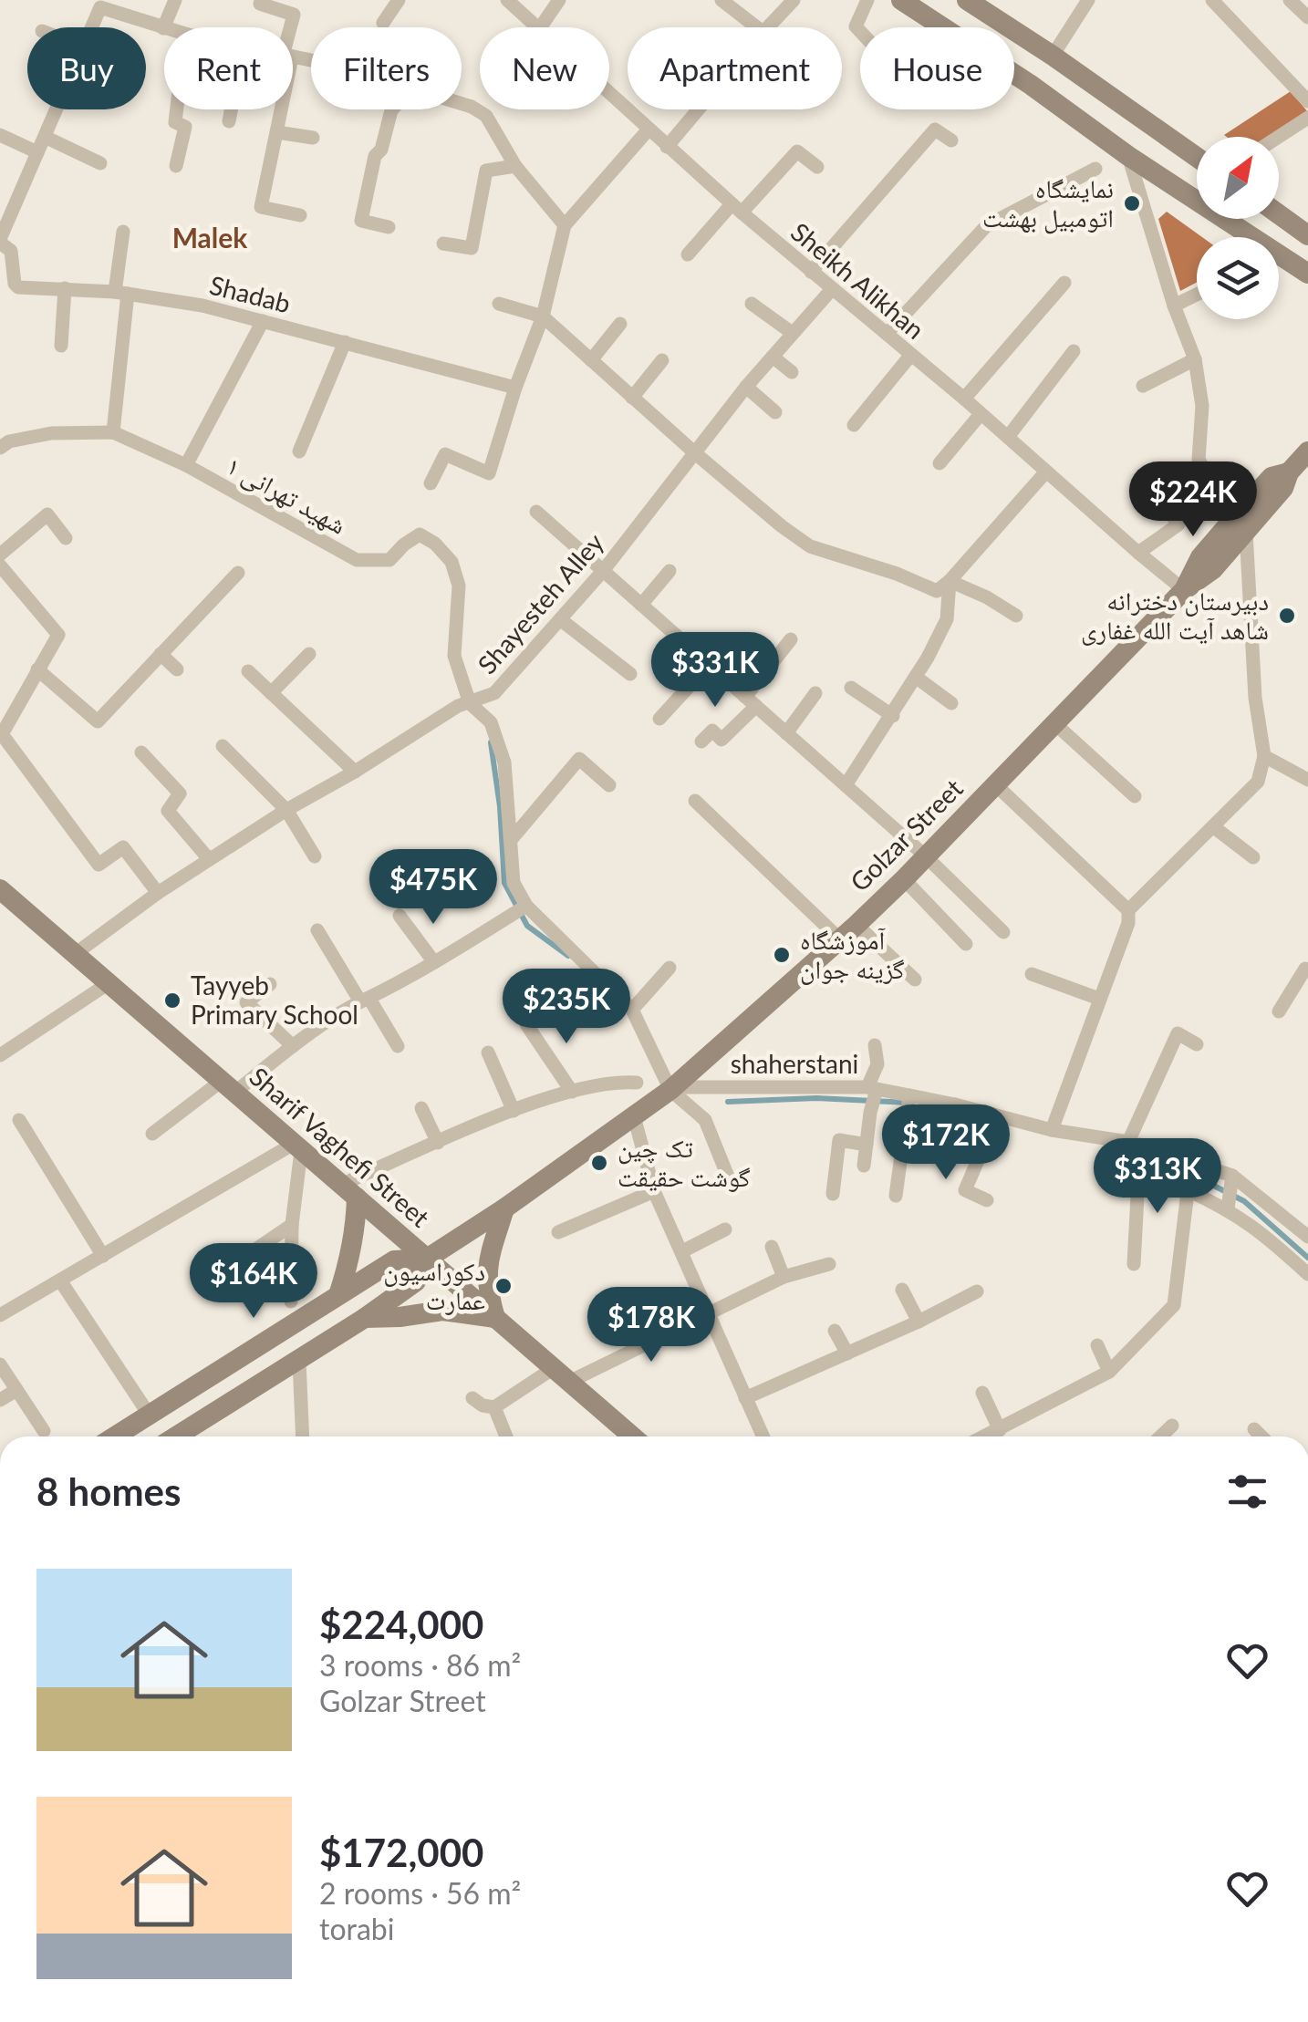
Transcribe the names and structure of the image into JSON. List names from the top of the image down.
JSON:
{
  "streets": {
    "main road": ["Golzar Street", "Sharif Vaghefi Street"],
    "street": [
      "Sheikh Alikhan",
      "Shadab",
      "شهید تهرانی ۱",
      "Shayesteh Alley",
      "shaherstani"
    ]
  },
  "crossings": [
    ["Sheikh Alikhan", "Shayesteh Alley"],
    ["Sheikh Alikhan", "Golzar Street"],
    ["شهید تهرانی ۱", "Shayesteh Alley"],
    ["Shayesteh Alley", "Sharif Vaghefi Street"],
    ["Golzar Street", "shaherstani"],
    ["Golzar Street", "Sharif Vaghefi Street"]
  ],
  "districts": ["Malek"],
  "places": [
    "نمایشگاه اتومبیل بهشت",
    "دبیرستان دخترانه شاهد آیت الله غفاری",
    "آموزشگاه گزینه جوان",
    "Tayyeb Primary School",
    "تک چین گوشت حقیقت",
    "دکوراسیون عمارت"
  ],
  "north": "top right",
  "page": {
    "chip": [
      "Buy",
      "Rent",
      "Filters",
      "New",
      "Apartment",
      "House"
    ],
    "price": [
      "$224K",
      "$331K",
      "$475K",
      "$235K",
      "$172K",
      "$313K",
      "$164K",
      "$178K"
    ],
    "heading": "8 homes",
    "list": [
      {
        "name": "$224,000",
        "note": "3 rooms · 86 m² · Golzar Street"
      },
      {
        "name": "$172,000",
        "note": "2 rooms · 56 m² · torabi"
      }
    ]
  }
}
